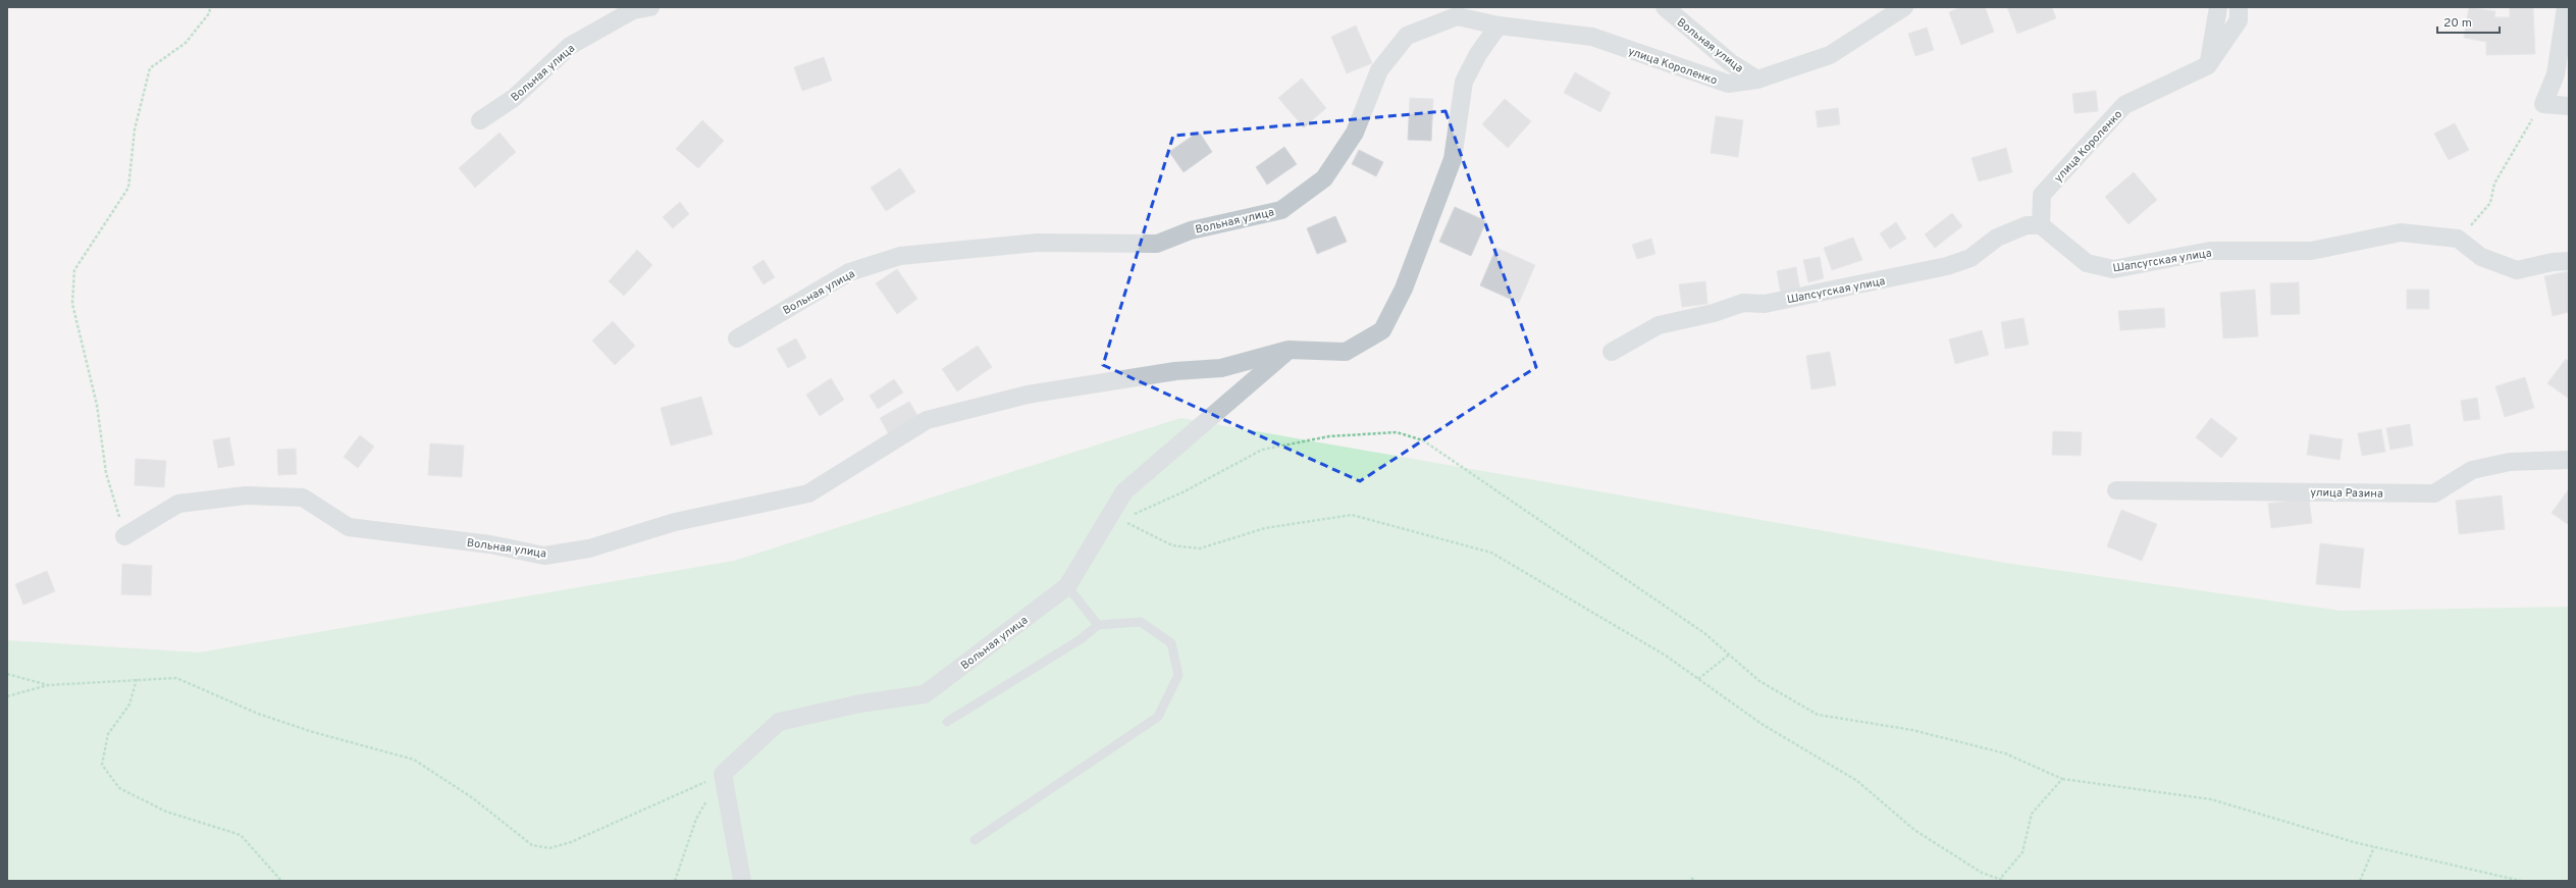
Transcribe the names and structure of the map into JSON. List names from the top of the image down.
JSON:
{
  "streets": {
    "street": [
      "Вольная улица",
      "улица Короленко",
      "Шапсугская улица",
      "улица Разина"
    ]
  },
  "crossings": [
    ["Вольная улица", "улица Короленко"],
    ["улица Короленко", "Шапсугская улица"]
  ],
  "scale_bar": "20 m"
}
